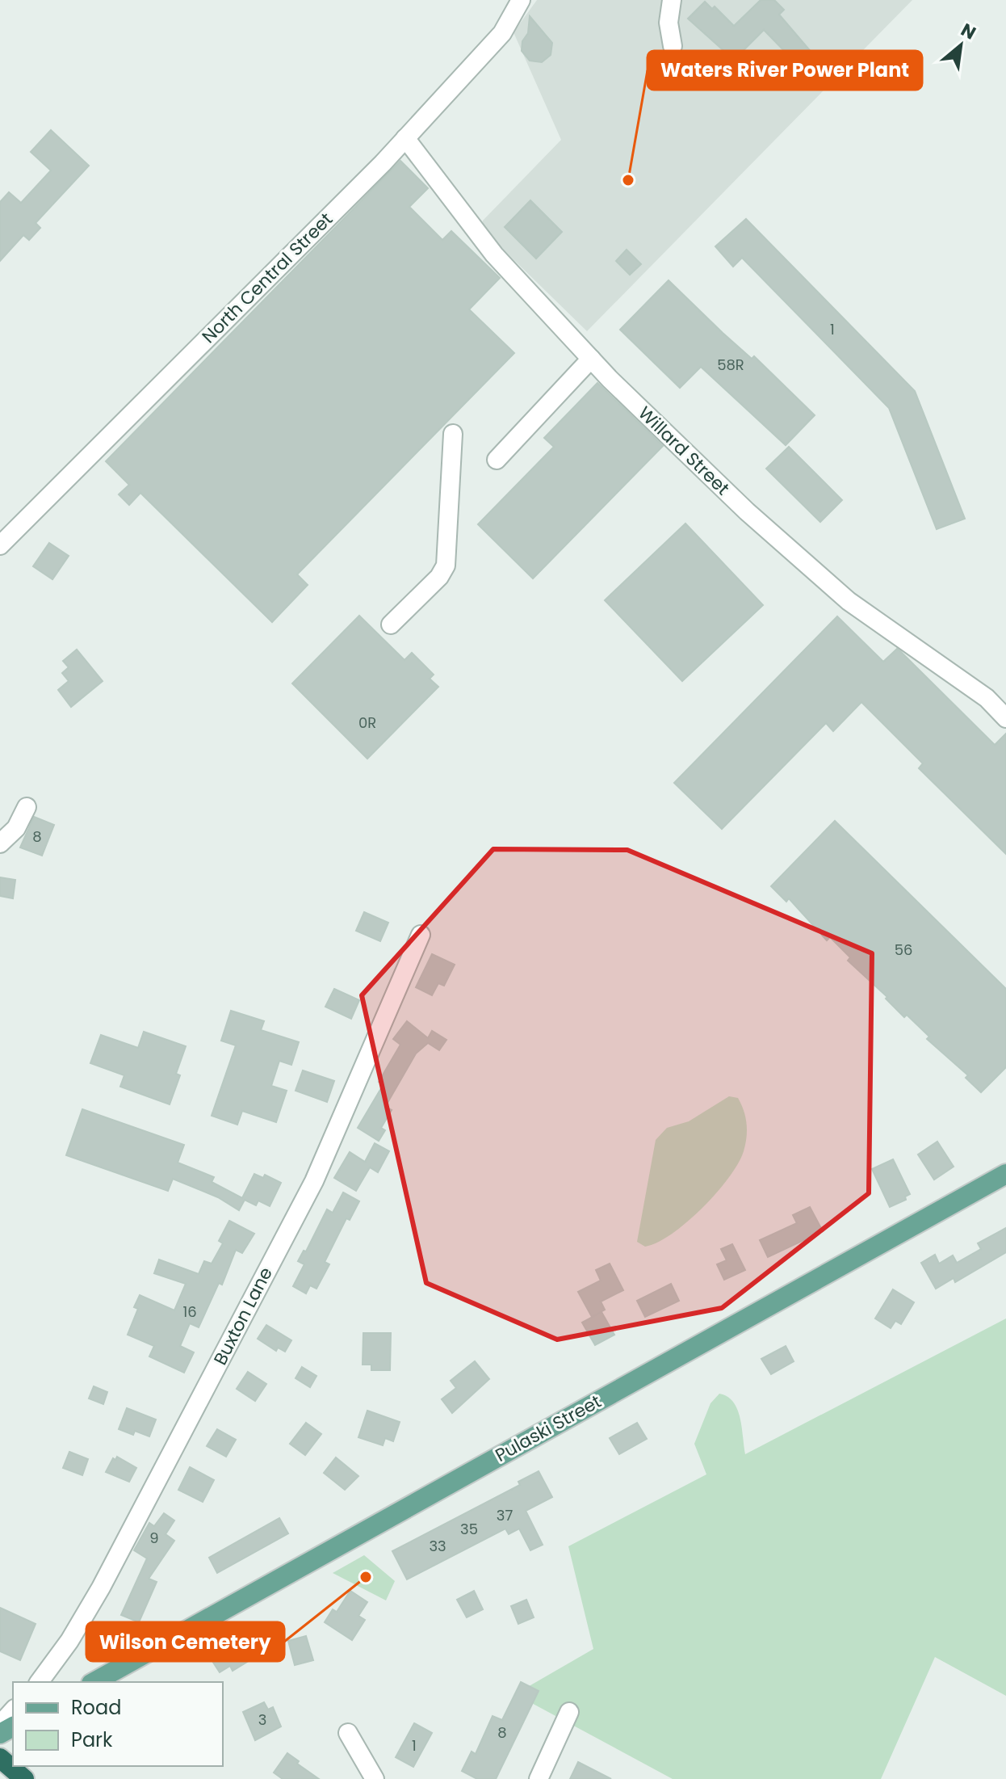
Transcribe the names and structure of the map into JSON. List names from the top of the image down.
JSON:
{
  "streets": {
    "main road": ["Pulaski Street"],
    "street": ["North Central Street", "Willard Street", "Buxton Lane"]
  },
  "crossings": [
    ["North Central Street", "Willard Street"]
  ],
  "places": ["Waters River Power Plant", "Wilson Cemetery"],
  "house_numbers": [
    "1",
    "58R",
    "0R",
    "8",
    "56",
    "16",
    "37",
    "35",
    "9",
    "33",
    "3",
    "8",
    "1"
  ],
  "legend": ["Road", "Park"],
  "north": "top right"
}
